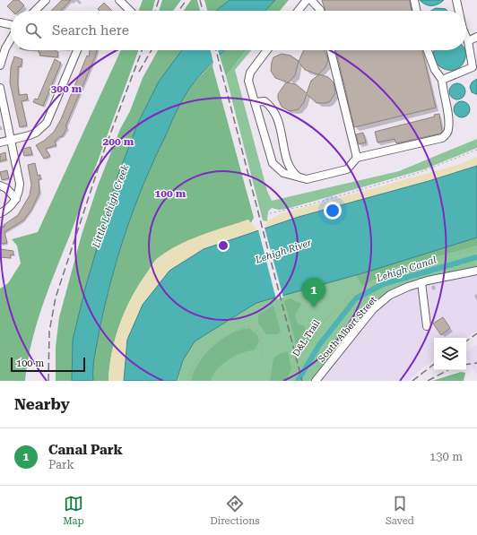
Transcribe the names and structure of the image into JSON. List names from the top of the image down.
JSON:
{
  "streets": {
    "street": ["South Albert Street"],
    "path": ["D&L Trail"]
  },
  "water": ["Little Lehigh Creek", "Lehigh River", "Lehigh Canal"],
  "scale_bar": "100 m",
  "page": {
    "search": "Search here",
    "pins": "1",
    "scale": "100 m",
    "heading": "Nearby",
    "list": [
      {
        "mark": "1",
        "name": "Canal Park",
        "note": "Park",
        "value": "130 m"
      }
    ],
    "nav": ["Map", "Directions", "Saved"]
  },
  "rings": ["300 m", "200 m", "100 m"]
}
